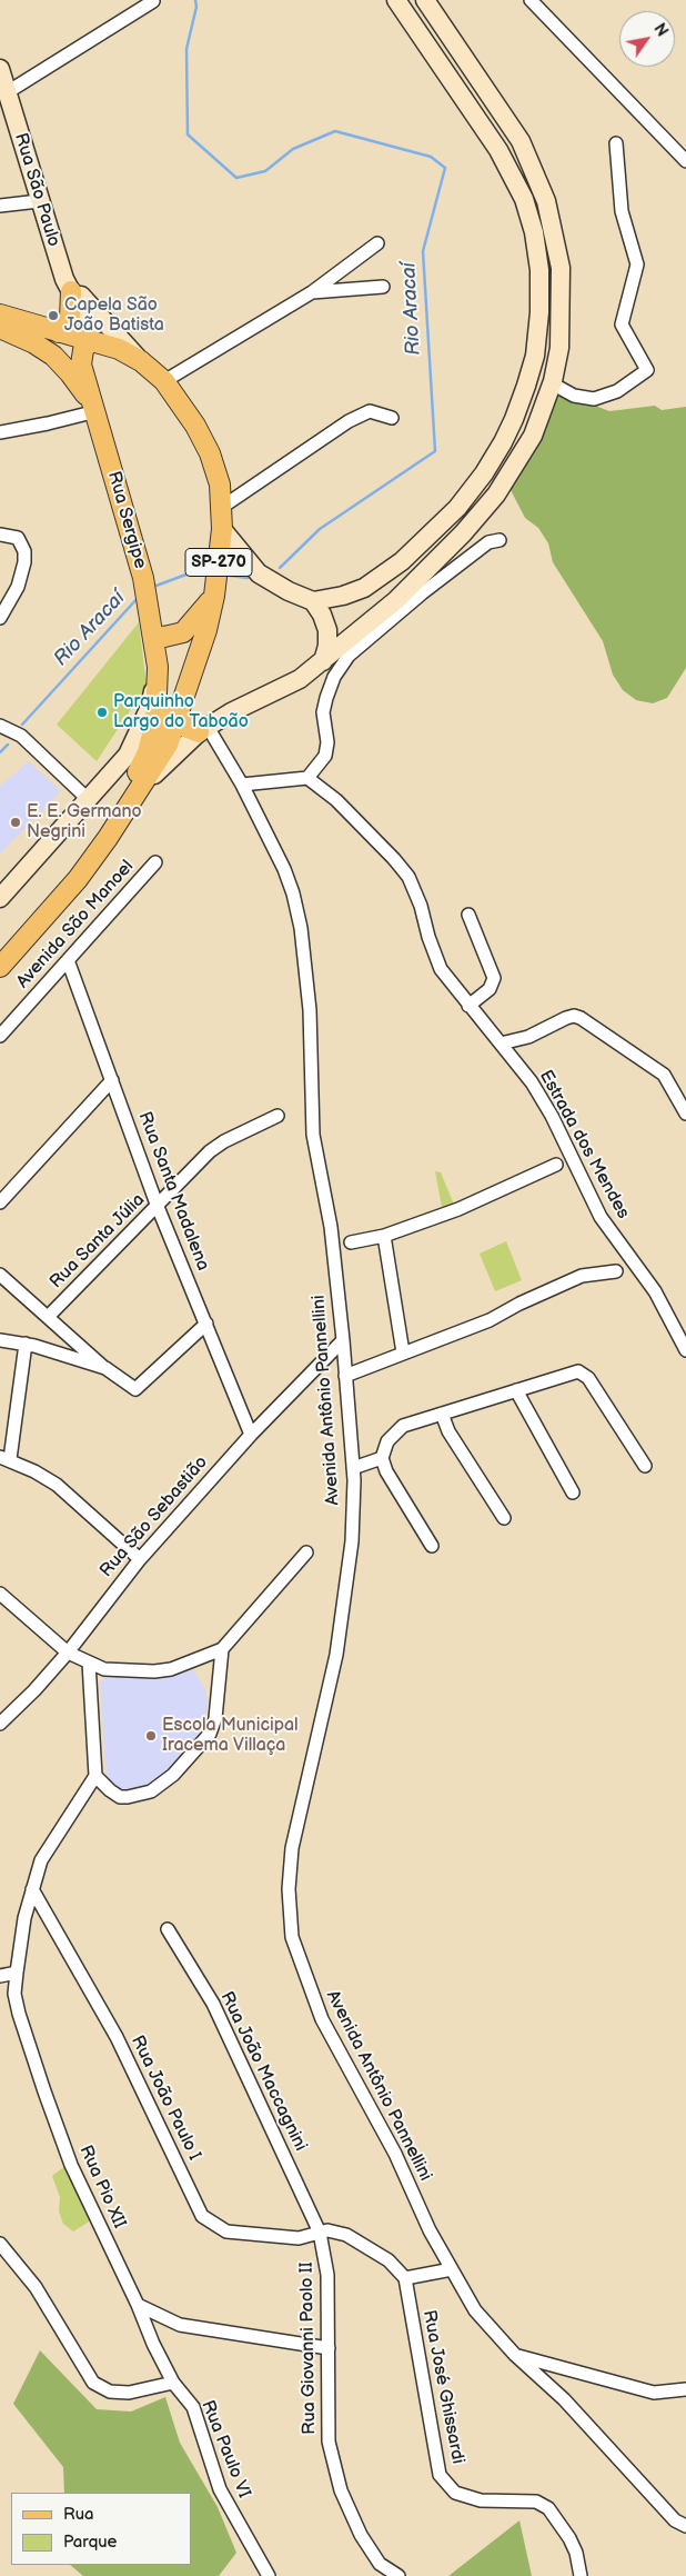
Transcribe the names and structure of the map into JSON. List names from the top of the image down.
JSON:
{
  "streets": {
    "main road": ["Rua São Paulo", "Rua Sergipe", "SP-270"],
    "street": [
      "Avenida São Manoel",
      "Estrada dos Mendes",
      "Rua Santa Madalena",
      "Rua Santa Júlia",
      "Avenida Antônio Pannellini",
      "Rua São Sebastião",
      "Rua João Maccagnini",
      "Rua João Paulo I",
      "Rua Pio XII",
      "Rua Giovanni Paolo II",
      "Rua José Ghissardi",
      "Rua Paulo VI"
    ]
  },
  "crossings": [
    ["Rua São Paulo", "Rua Sergipe"],
    ["Rua São Paulo", "SP-270"],
    ["Rua Sergipe", "SP-270"],
    ["Avenida São Manoel", "Rua Santa Madalena"],
    ["Rua Santa Madalena", "Rua Santa Júlia"],
    ["Rua Santa Madalena", "Rua São Sebastião"],
    ["Avenida Antônio Pannellini", "Rua São Sebastião"],
    ["Rua João Maccagnini", "Rua João Paulo I"],
    ["Rua João Maccagnini", "Rua Giovanni Paolo II"],
    ["Rua João Paulo I", "Rua Pio XII"],
    ["Rua João Paulo I", "Rua Giovanni Paolo II"],
    ["Rua Pio XII", "Rua Paulo VI"]
  ],
  "water": ["Rio Aracaí"],
  "places": [
    "Capela São João Batista",
    "Parquinho Largo do Taboão",
    "E. E. Germano Negrini",
    "Escola Municipal Iracema Villaça"
  ],
  "legend": ["Rua", "Parque"],
  "north": "top right"
}
